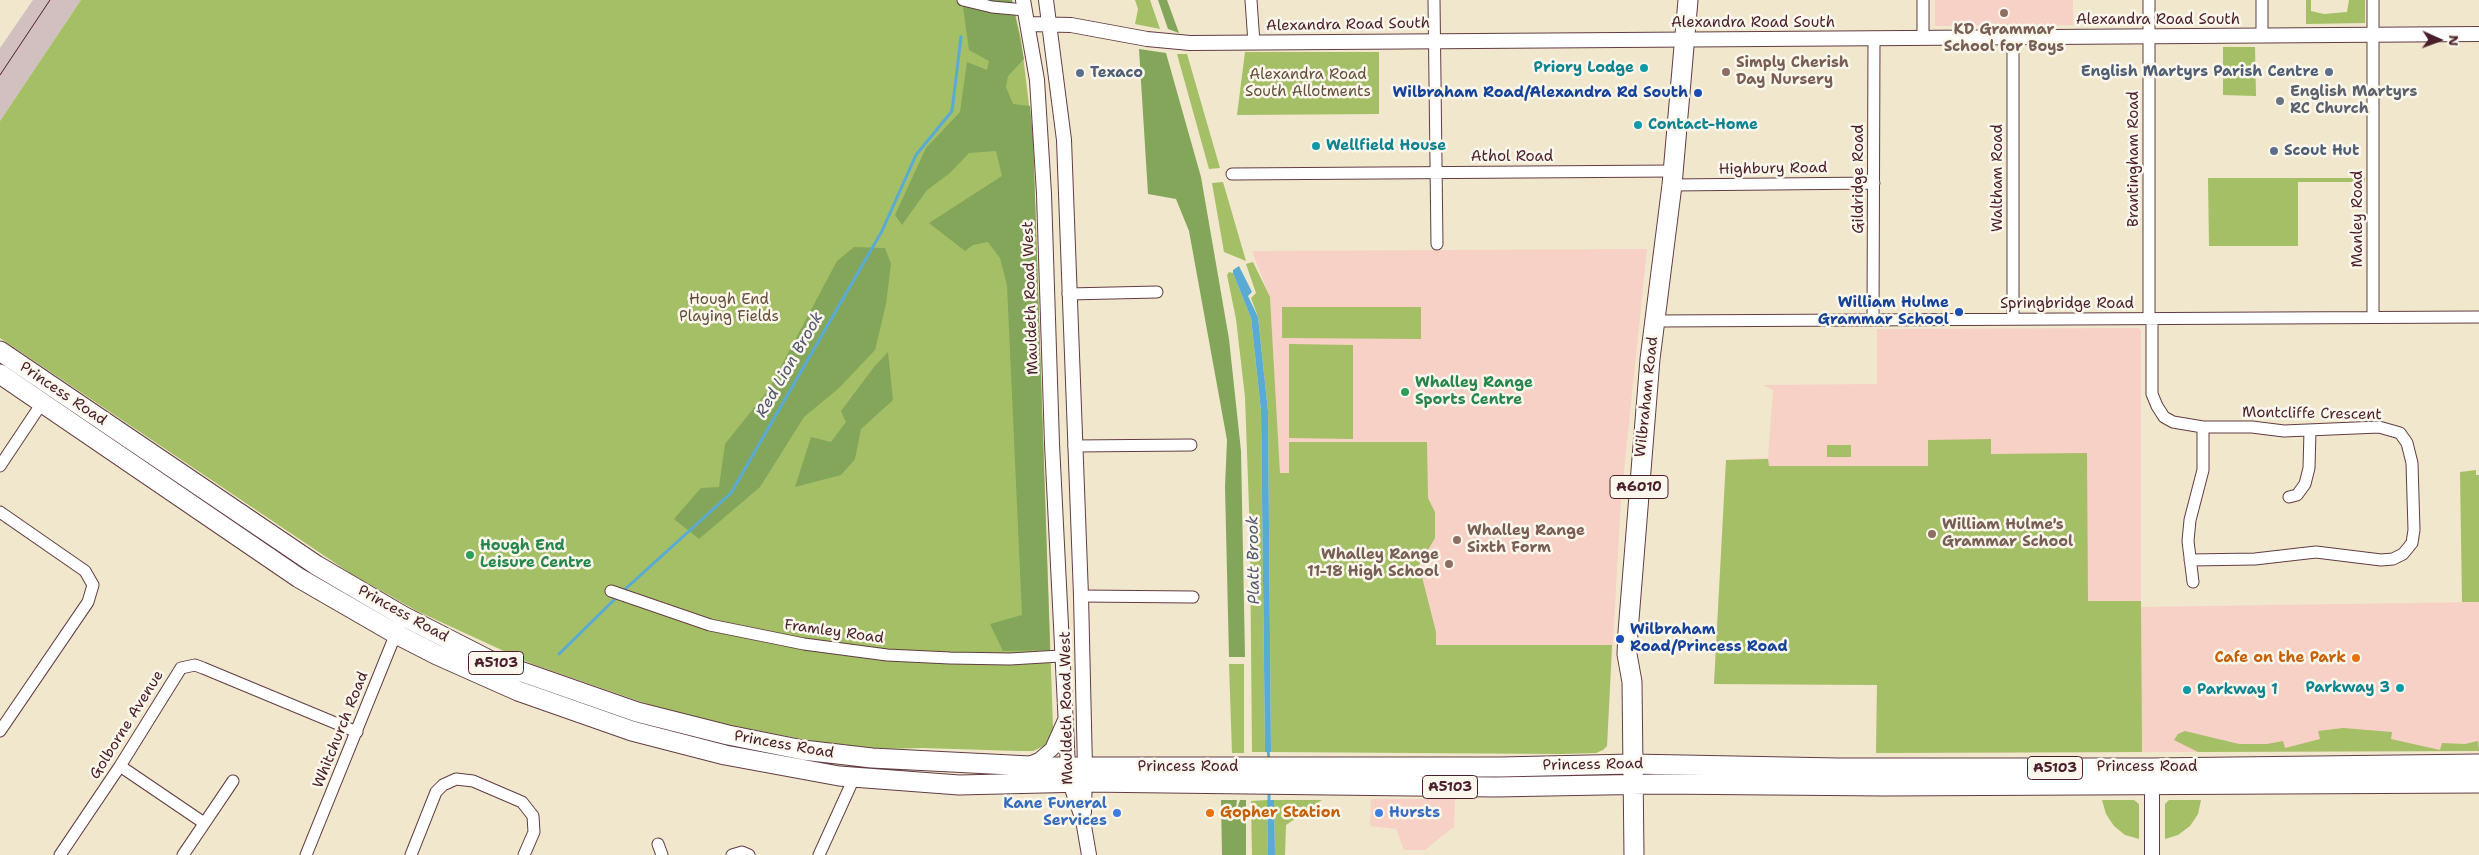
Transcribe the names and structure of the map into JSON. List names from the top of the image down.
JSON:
{
  "streets": {
    "highway": [
      "Princess Road",
      "Wilbraham Road",
      "A6010",
      "A5103"
    ],
    "street": [
      "Alexandra Road South",
      "Athol Road",
      "Brantingham Road",
      "Highbury Road",
      "Waltham Road",
      "Gildridge Road",
      "Manley Road",
      "Mauldeth Road West",
      "Springbridge Road",
      "Montcliffe Crescent",
      "Framley Road",
      "Golborne Avenue",
      "Whitchurch Road"
    ]
  },
  "crossings": [
    ["Alexandra Road South", "Brantingham Road"],
    ["Alexandra Road South", "Waltham Road"],
    ["Alexandra Road South", "Gildridge Road"],
    ["Alexandra Road South", "Manley Road"],
    ["Alexandra Road South", "Mauldeth Road West"],
    ["Alexandra Road South", "Wilbraham Road"],
    ["Athol Road", "Highbury Road"],
    ["Athol Road", "Wilbraham Road"],
    ["Brantingham Road", "Springbridge Road"],
    ["Brantingham Road", "Montcliffe Crescent"],
    ["Highbury Road", "Gildridge Road"],
    ["Highbury Road", "Wilbraham Road"],
    ["Waltham Road", "Springbridge Road"],
    ["Gildridge Road", "Springbridge Road"],
    ["Manley Road", "Springbridge Road"],
    ["Mauldeth Road West", "Princess Road"],
    ["Springbridge Road", "Wilbraham Road"],
    ["Springbridge Road", "Montcliffe Crescent"],
    ["Princess Road", "Wilbraham Road"],
    ["Princess Road", "Whitchurch Road"],
    ["Golborne Avenue", "Whitchurch Road"]
  ],
  "water": ["Red Lion Brook", "Platt Brook"],
  "parks": ["Alexandra Road South Allotments", "Hough End Playing Fields"],
  "places": [
    "KD Grammar School for Boys",
    "Priory Lodge",
    "Simply Cherish Day Nursery",
    "English Martyrs Parish Centre",
    "Texaco",
    "Wilbraham Road/Alexandra Rd South",
    "English Martyrs RC Church",
    "Contact-Home",
    "Wellfield House",
    "Scout Hut",
    "William Hulme Grammar School",
    "Whalley Range Sports Centre",
    "William Hulme's Grammar School",
    "Whalley Range Sixth Form",
    "Hough End Leisure Centre",
    "Whalley Range 11-18 High School",
    "Wilbraham Road/Princess Road",
    "Cafe on the Park",
    "Parkway 3",
    "Parkway 1",
    "Kane Funeral Services",
    "Gopher Station",
    "Hursts"
  ],
  "north": "right"
}
